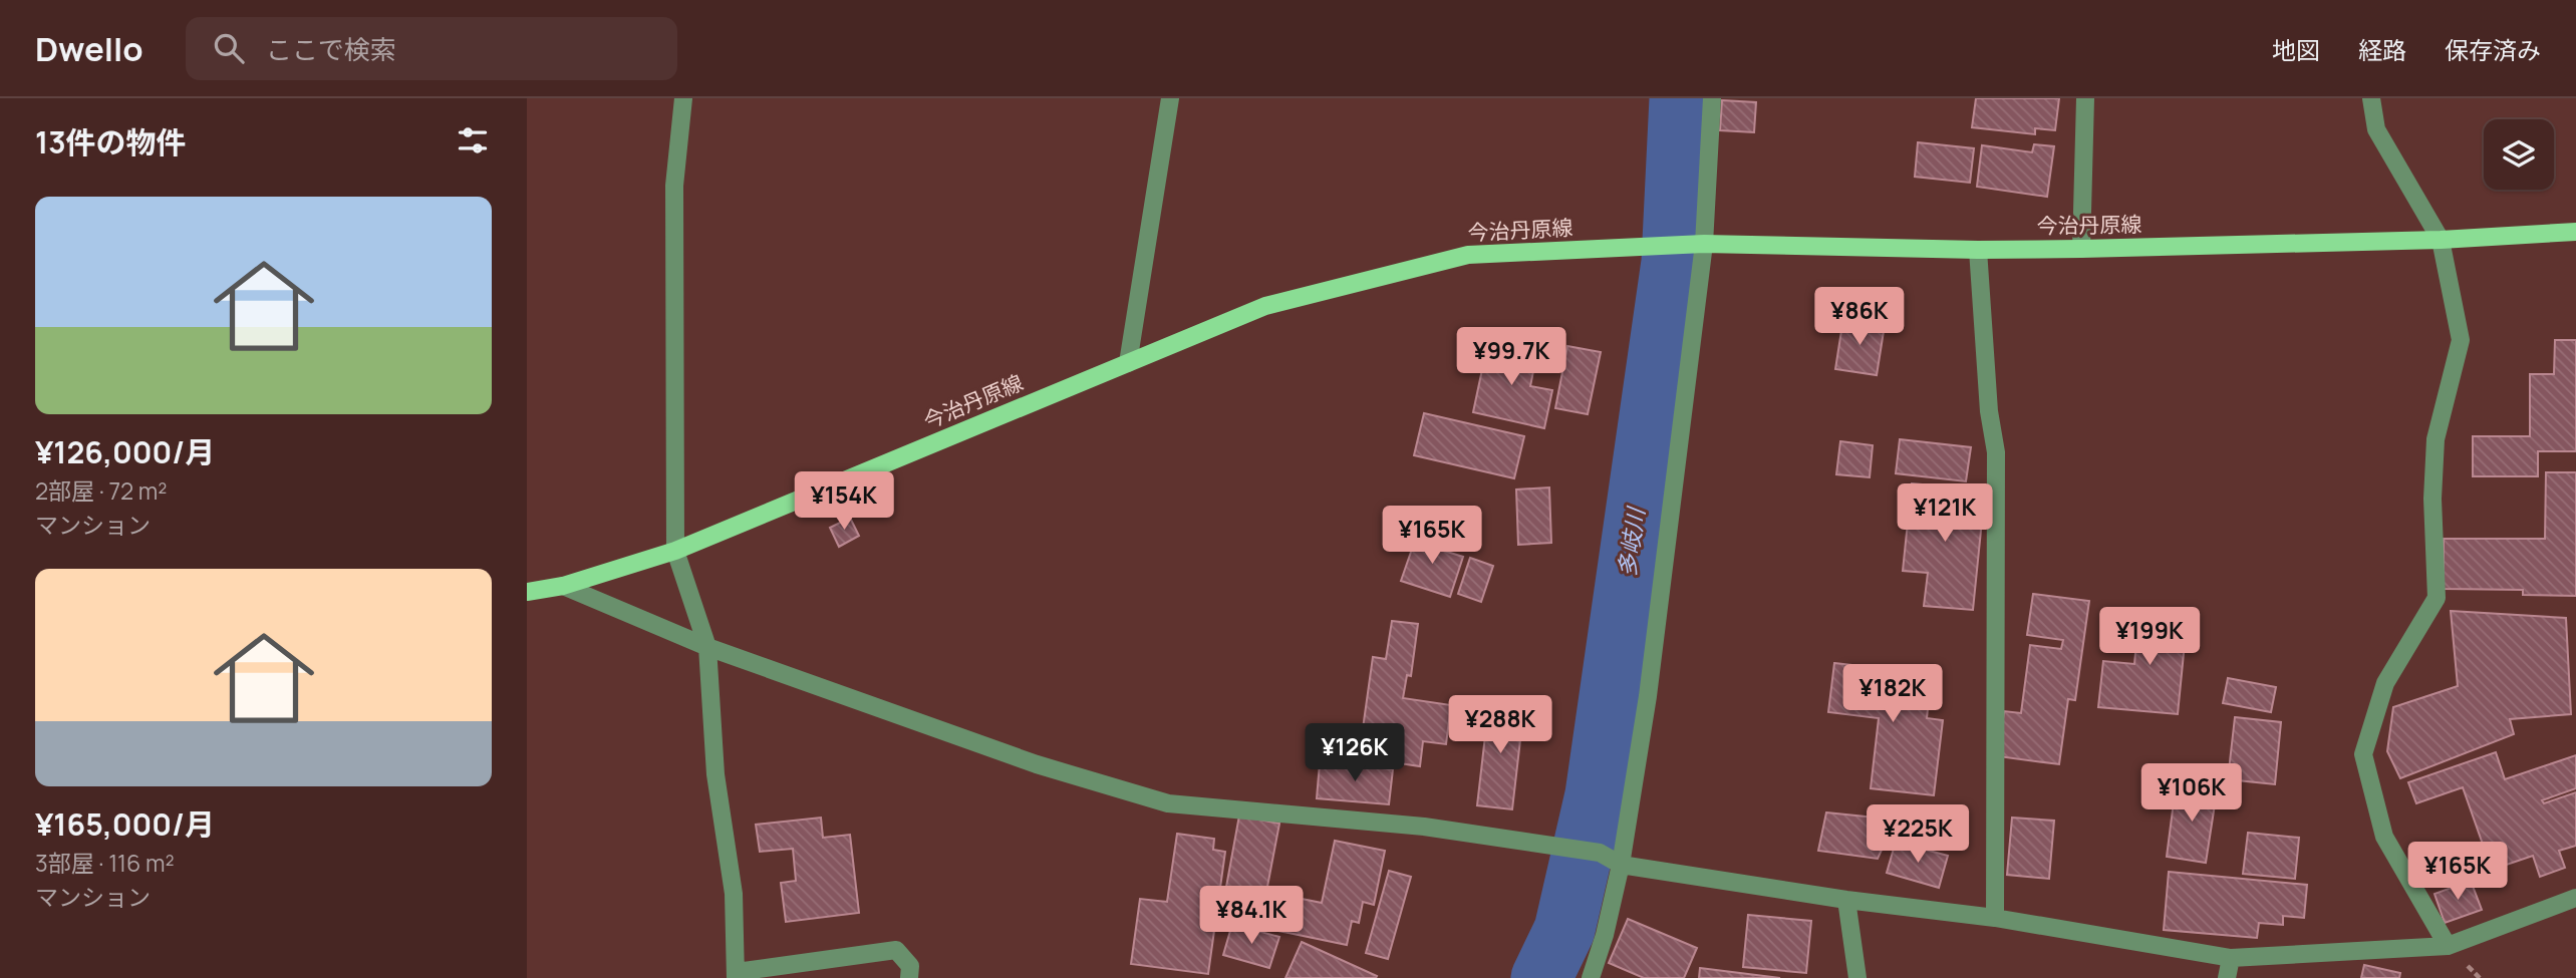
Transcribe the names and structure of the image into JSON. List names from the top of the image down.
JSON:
{
  "streets": {
    "main road": ["今治丹原線"]
  },
  "water": ["多岐川"],
  "page": {
    "header": "Dwello",
    "search": "ここで検索",
    "nav": ["地図", "経路", "保存済み"],
    "heading": "13件の物件",
    "list": [
      {
        "name": "¥126,000/月",
        "note": "2部屋 · 72 m² · マンション"
      },
      {
        "name": "¥165,000/月",
        "note": "3部屋 · 116 m² · マンション"
      }
    ],
    "price": [
      "¥86K",
      "¥99.7K",
      "¥154K",
      "¥121K",
      "¥165K",
      "¥199K",
      "¥182K",
      "¥288K",
      "¥126K",
      "¥106K",
      "¥225K",
      "¥165K",
      "¥84.1K"
    ]
  }
}
